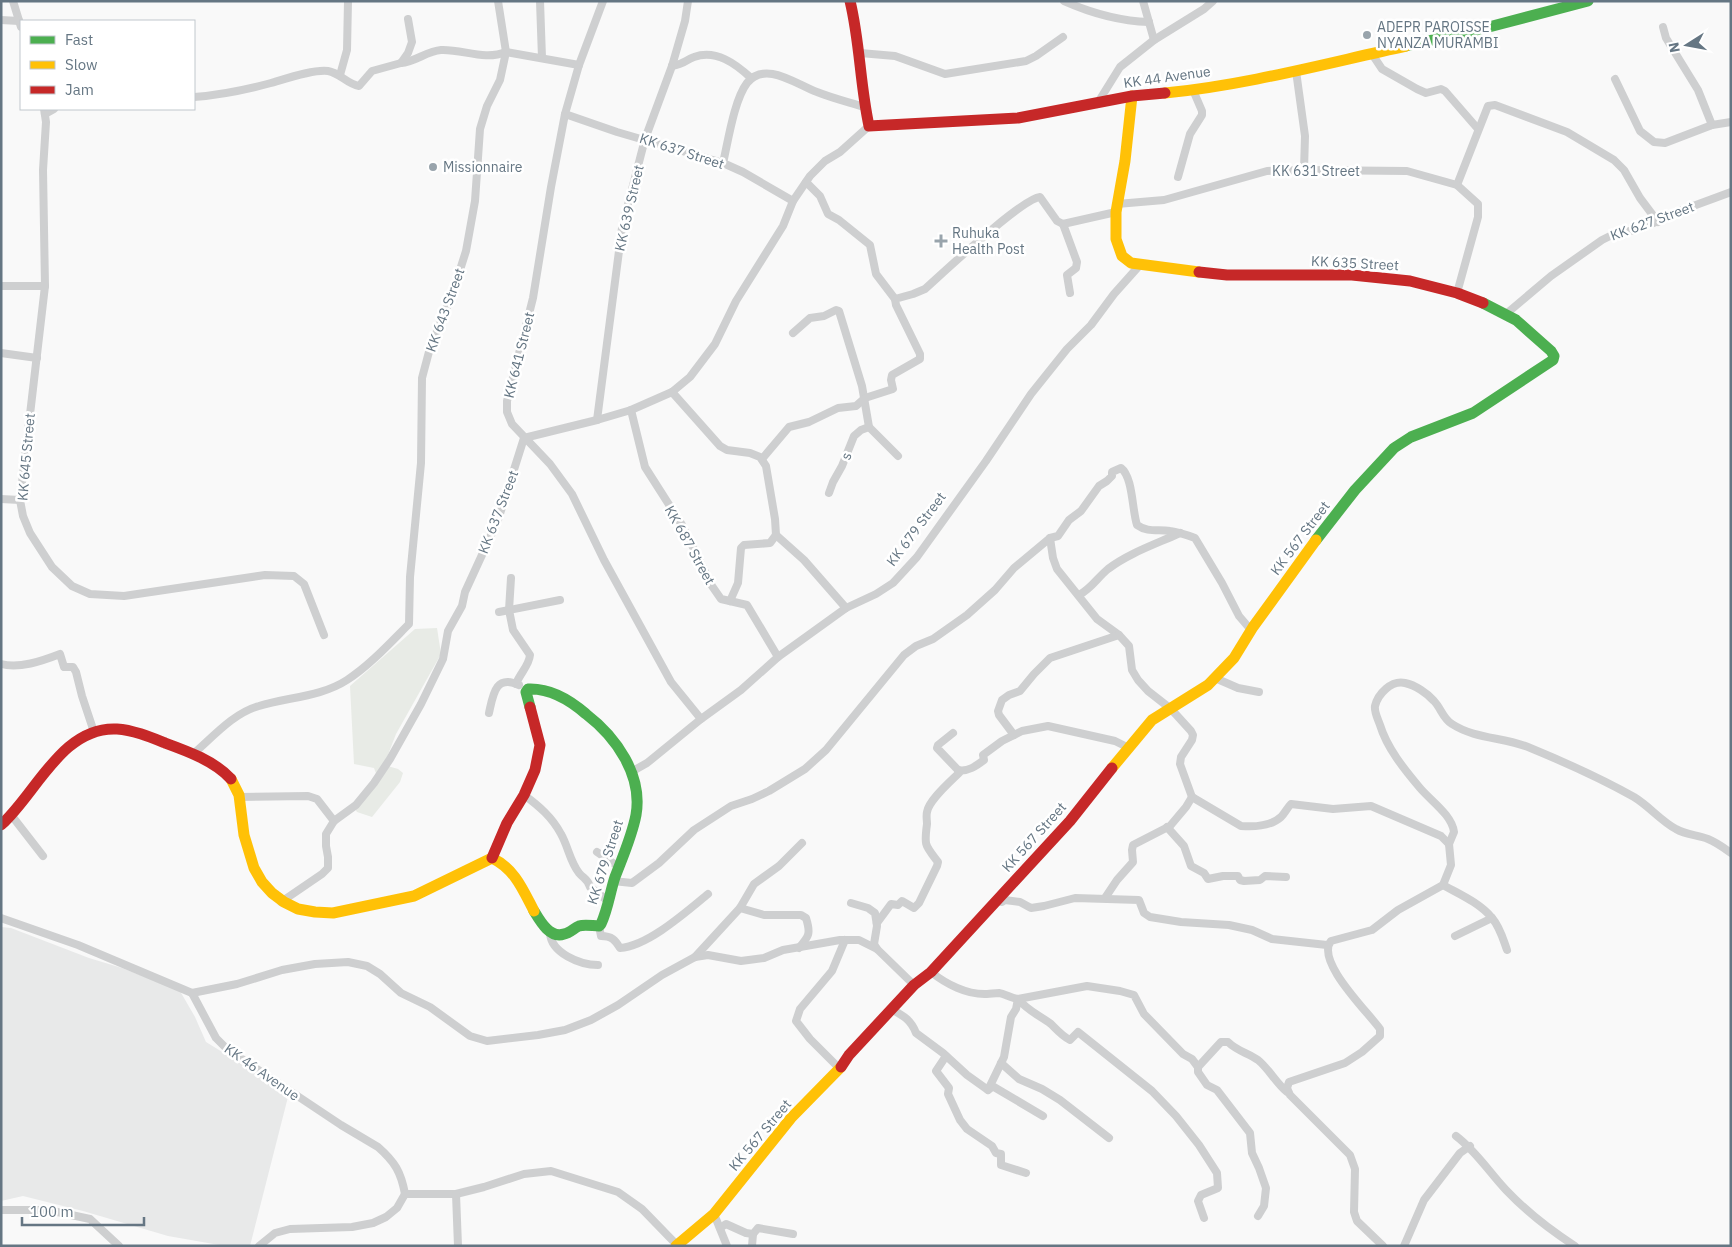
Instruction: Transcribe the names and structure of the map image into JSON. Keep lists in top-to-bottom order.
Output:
{
  "streets": {
    "street": [
      "KK 44 Avenue",
      "KK 637 Street",
      "KK 631 Street",
      "KK 639 Street",
      "KK 627 Street",
      "KK 635 Street",
      "KK 643 Street",
      "KK 641 Street",
      "s",
      "KK 645 Street",
      "KK 679 Street",
      "KK 567 Street",
      "KK 687 Street",
      "KK 46 Avenue"
    ]
  },
  "crossings": [
    ["KK 637 Street", "KK 639 Street"],
    ["KK 637 Street", "KK 641 Street"],
    ["KK 631 Street", "KK 635 Street"],
    ["KK 627 Street", "KK 635 Street"],
    ["KK 635 Street", "KK 679 Street"],
    ["KK 635 Street", "KK 567 Street"],
    ["KK 641 Street", "KK 679 Street"],
    ["KK 679 Street", "KK 687 Street"]
  ],
  "places": {
    "other": ["ADEPR PAROISSE NYANZA MURAMBI", "Missionnaire"],
    "health": ["Ruhuka Health Post"]
  },
  "legend": ["Fast", "Slow", "Jam"],
  "scale_bar": "100 m",
  "north": "left"
}
